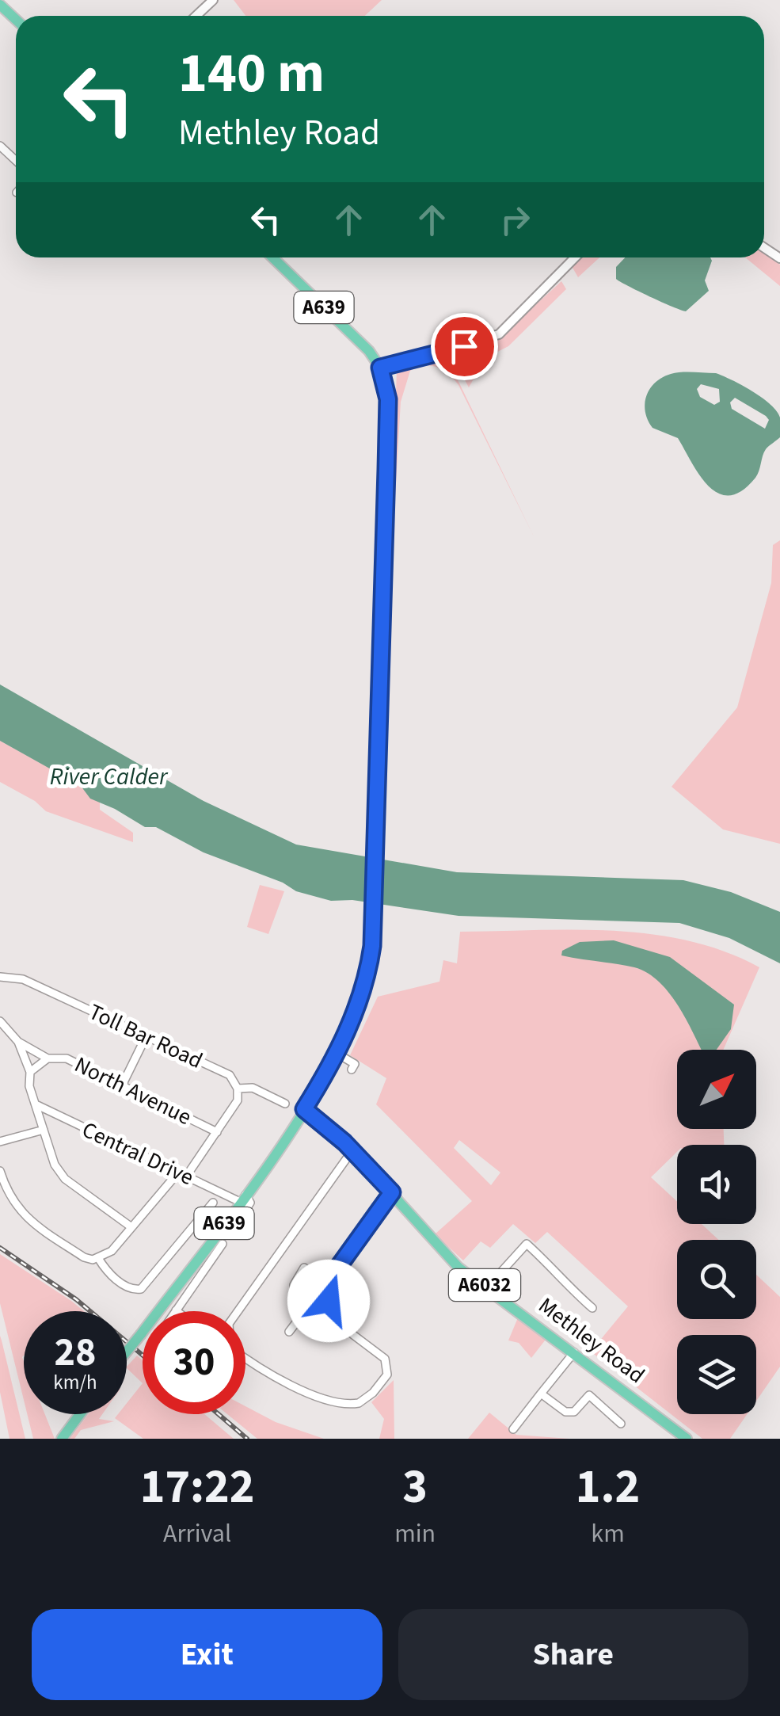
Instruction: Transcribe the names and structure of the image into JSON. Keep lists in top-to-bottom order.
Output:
{
  "streets": {
    "main road": ["A639", "A6032", "Methley Road"],
    "street": ["Toll Bar Road", "North Avenue", "Central Drive"]
  },
  "crossings": [
    ["A639", "Central Drive"],
    ["A639", "Methley Road"]
  ],
  "water": ["River Calder"],
  "north": "top right",
  "page": {
    "turn": ["140 m", "Methley Road"],
    "speed": "28 km/h",
    "limit": "30",
    "eta": [
      "17:22",
      "Arrival",
      "3",
      "min",
      "1.2",
      "km"
    ],
    "buttons": ["Exit", "Share"]
  }
}
